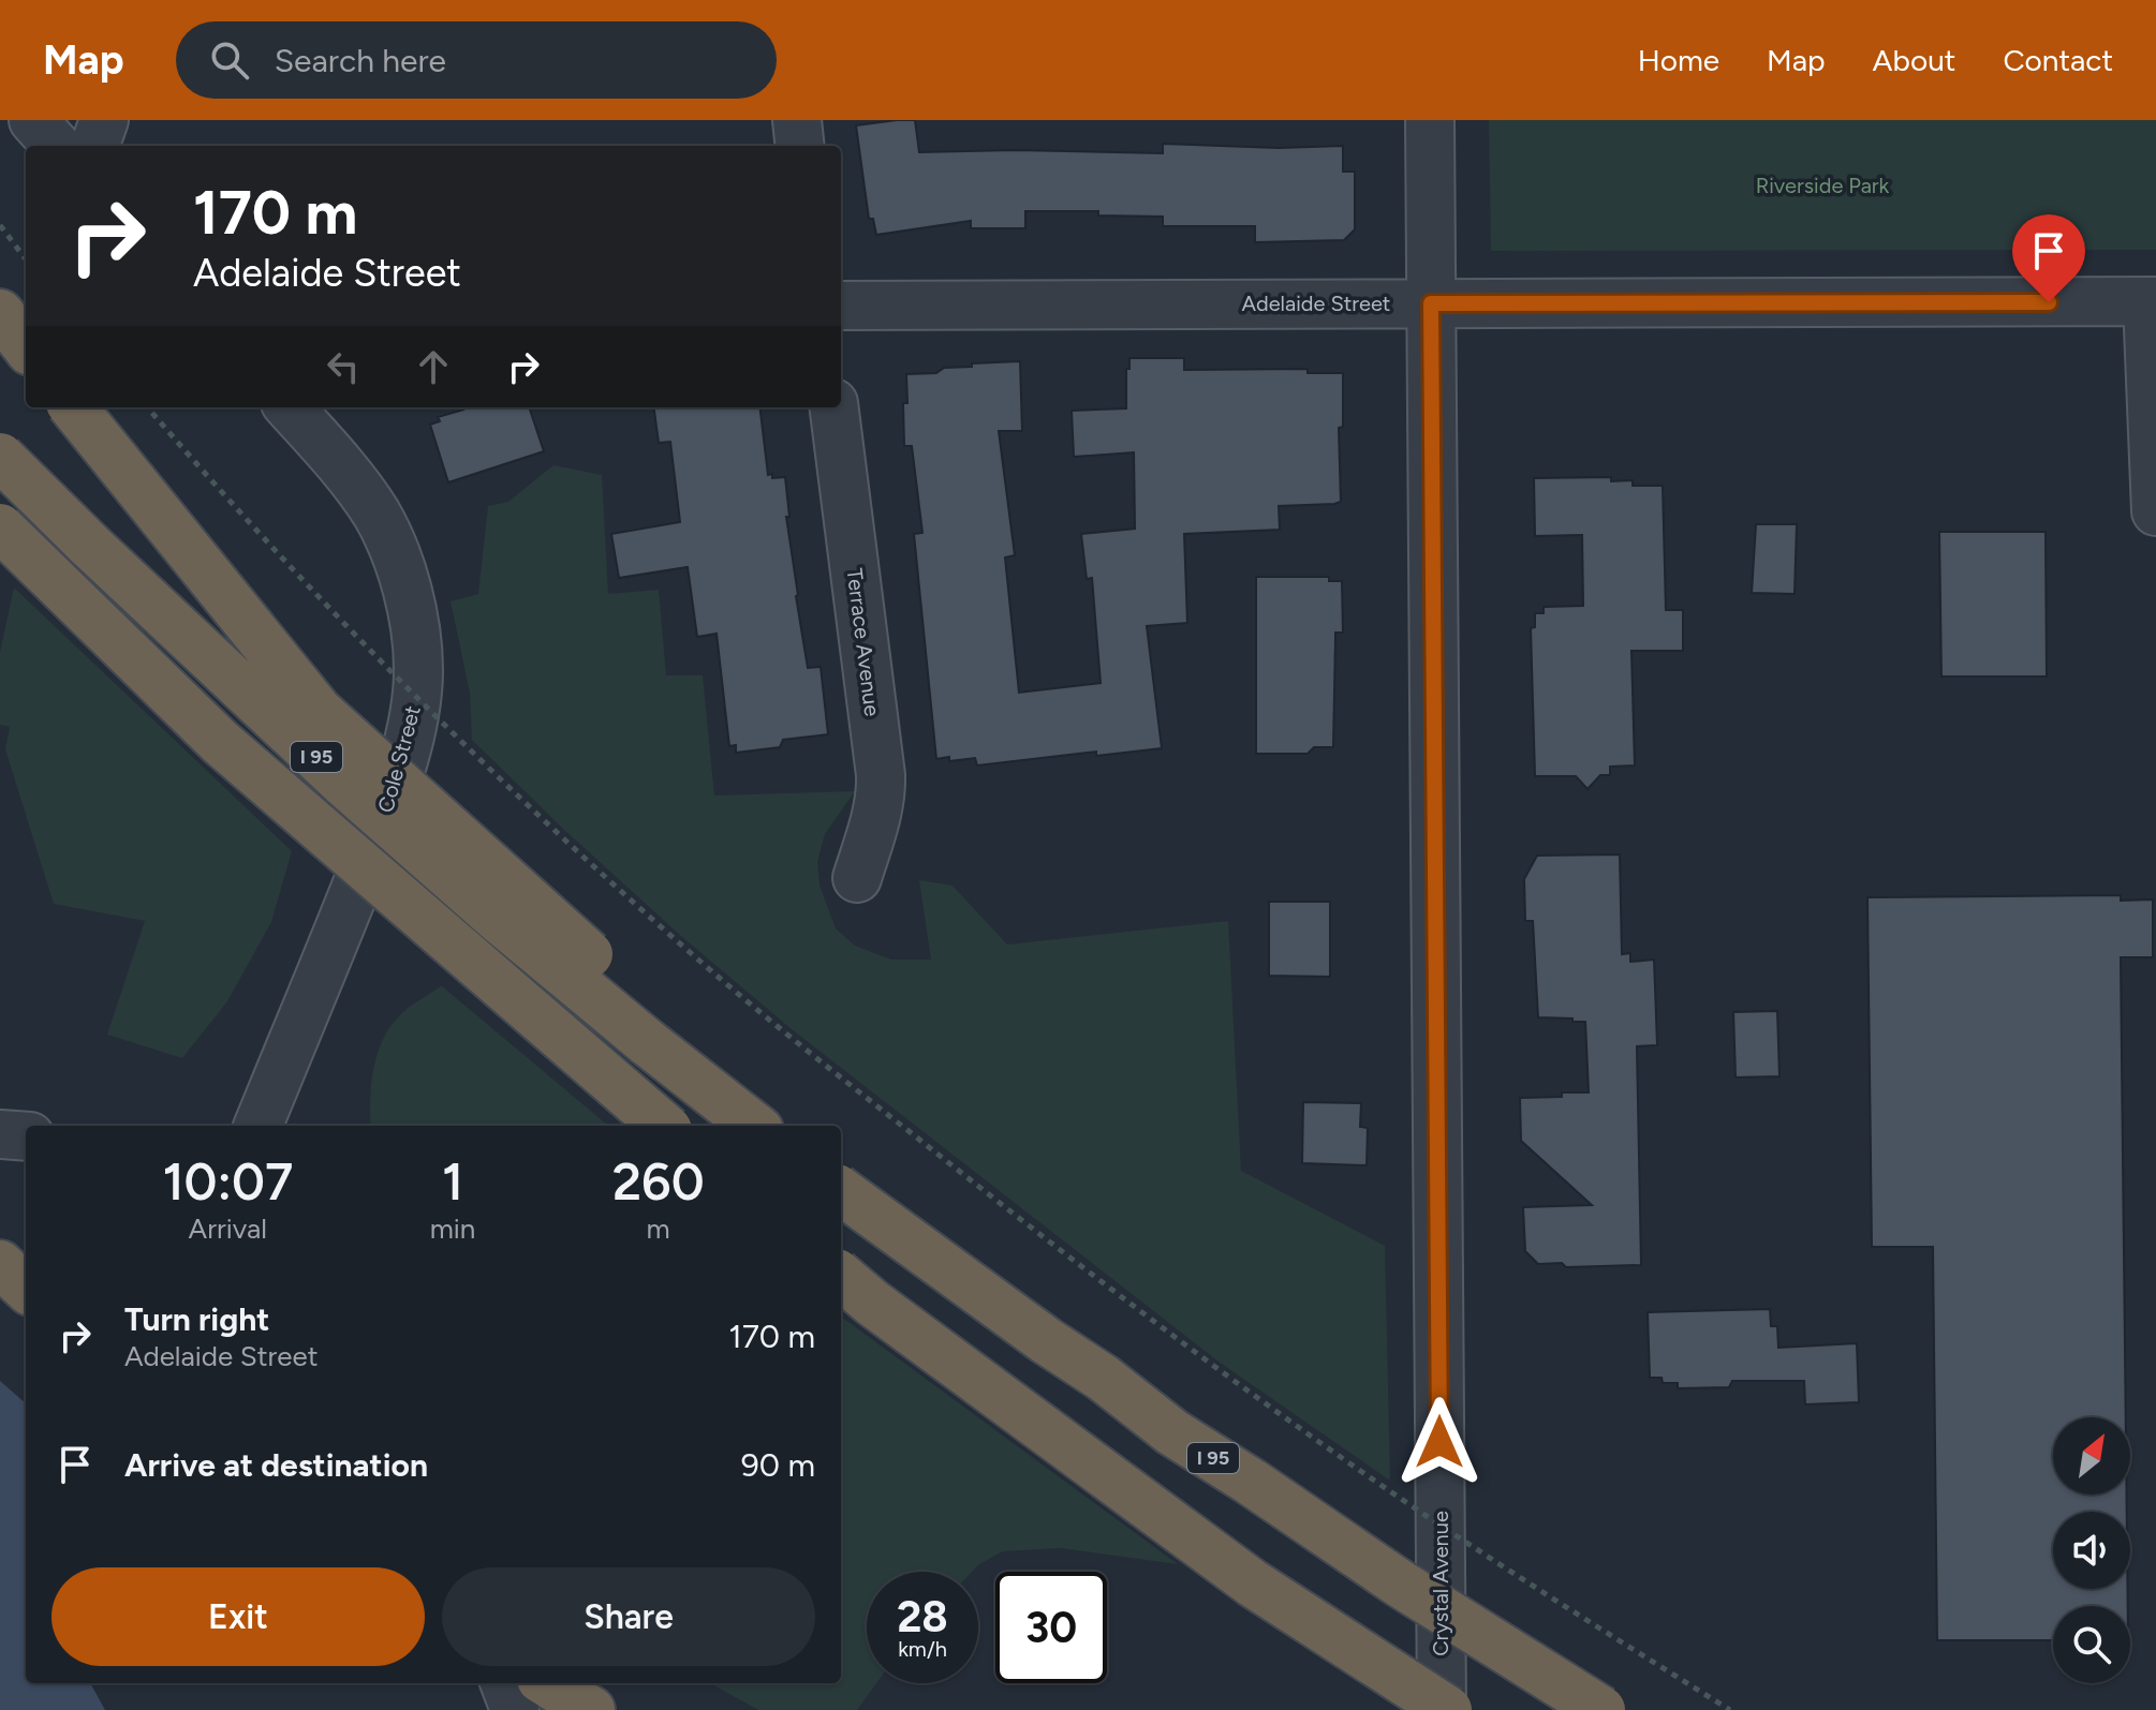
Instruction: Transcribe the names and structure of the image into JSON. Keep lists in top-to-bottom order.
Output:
{
  "streets": {
    "highway": ["I 95"],
    "street": [
      "Adelaide Street",
      "Terrace Avenue",
      "Cole Street",
      "Crystal Avenue"
    ]
  },
  "crossings": [
    ["Adelaide Street", "Crystal Avenue"]
  ],
  "parks": ["Riverside Park"],
  "north": "top right",
  "page": {
    "header": "Map",
    "search": "Search here",
    "nav": [
      "Home",
      "Map",
      "About",
      "Contact"
    ],
    "turn": ["170 m", "Adelaide Street"],
    "eta": [
      "10:07",
      "Arrival",
      "1",
      "min",
      "260",
      "m"
    ],
    "list": [
      {
        "name": "Turn right",
        "note": "Adelaide Street",
        "value": "170 m"
      },
      {
        "name": "Arrive at destination",
        "value": "90 m"
      }
    ],
    "buttons": ["Exit", "Share"],
    "speed": "28 km/h",
    "limit": "30"
  }
}
